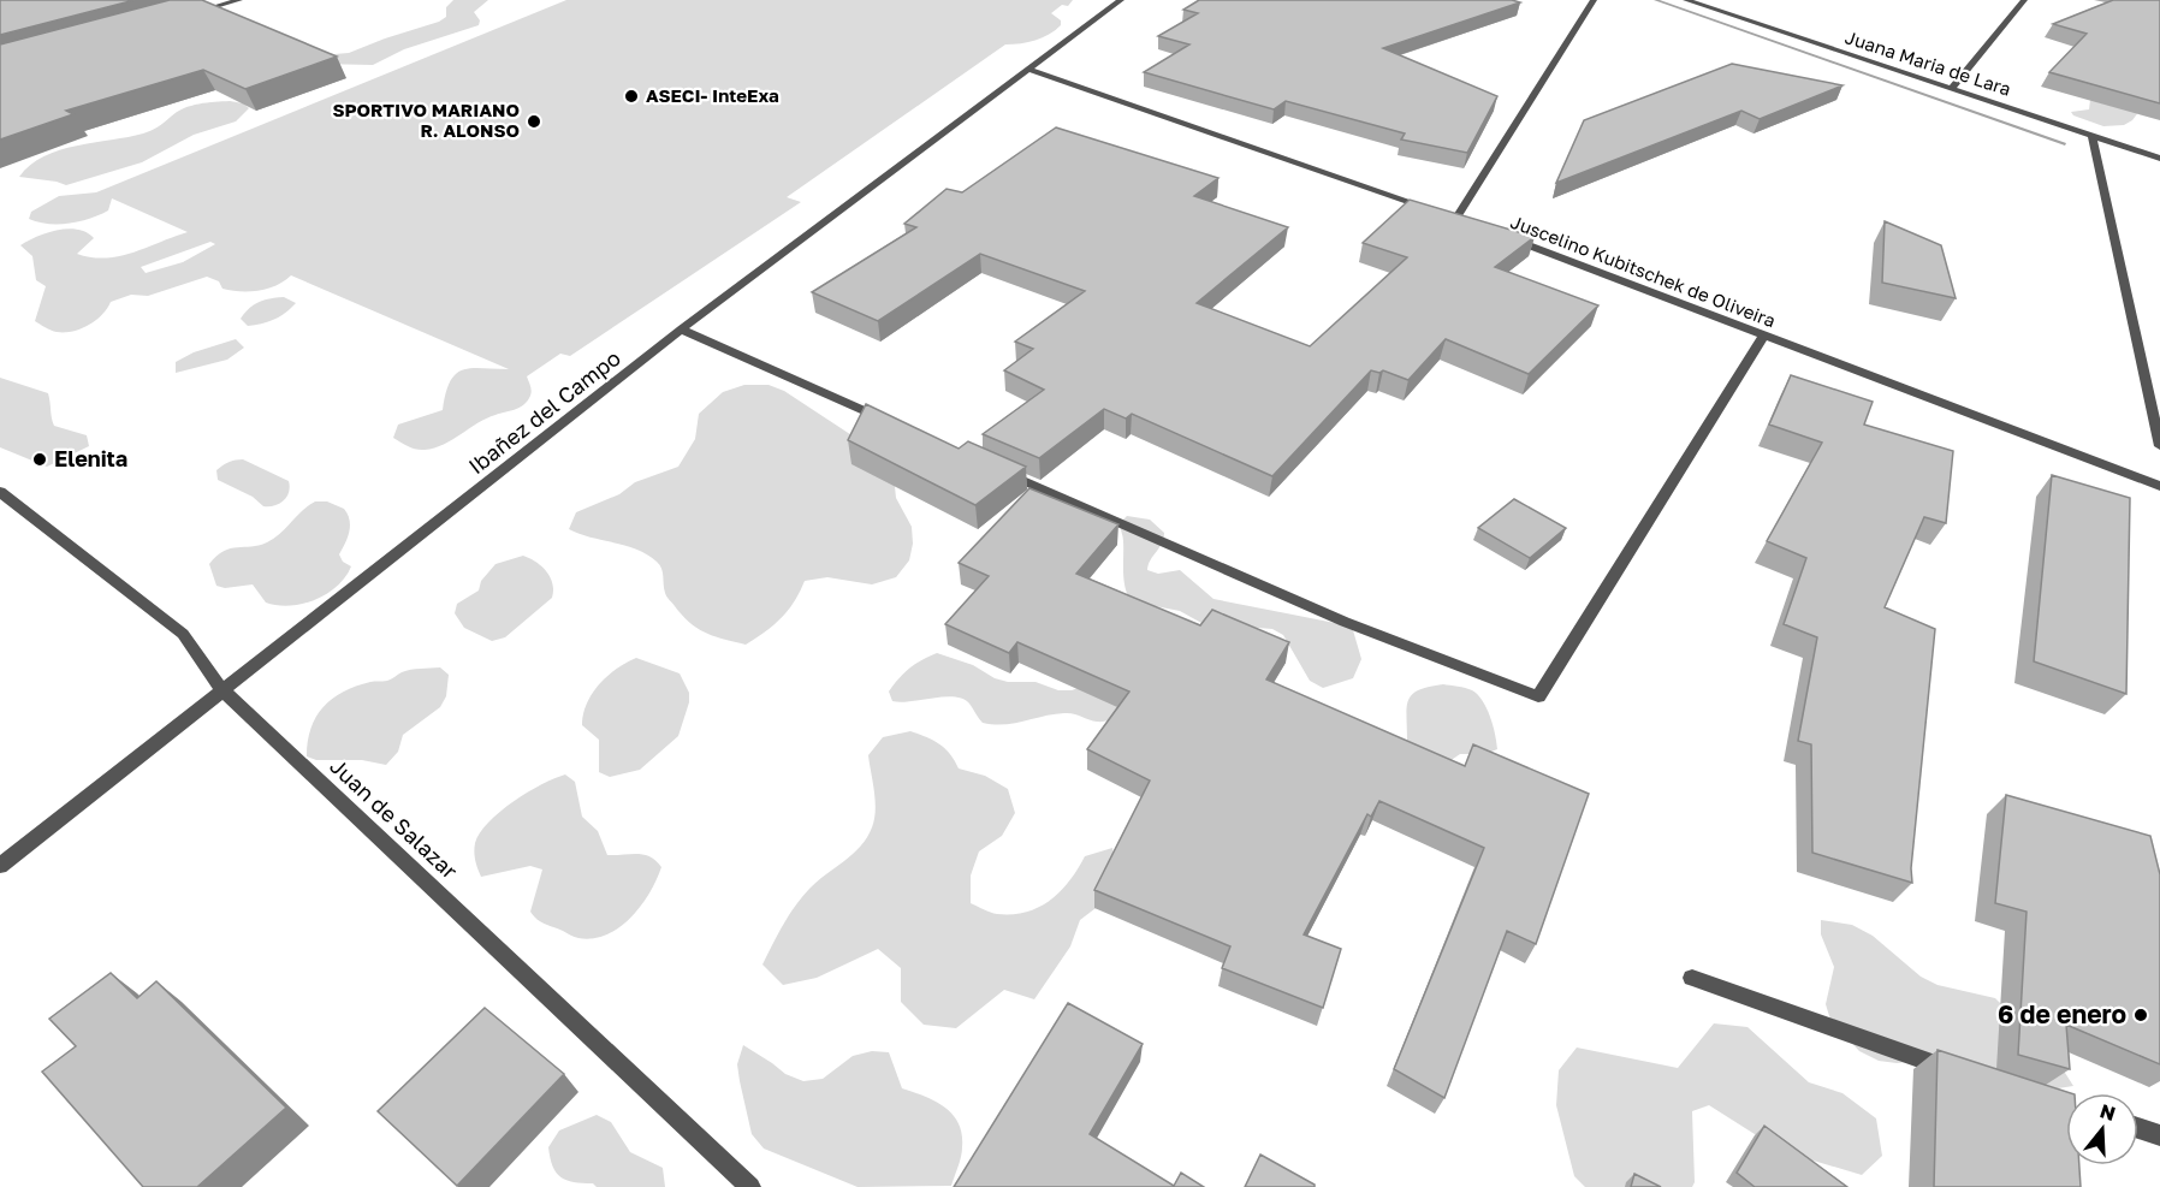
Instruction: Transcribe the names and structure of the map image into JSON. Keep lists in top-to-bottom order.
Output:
{
  "streets": {
    "street": [
      "Juana Maria de Lara",
      "Juscelino Kubitschek de Oliveira",
      "Ibañez del Campo",
      "Juan de Salazar"
    ]
  },
  "crossings": [
    ["Ibañez del Campo", "Juan de Salazar"]
  ],
  "places": [
    "ASECI- InteExa",
    "SPORTIVO MARIANO R. ALONSO",
    "Elenita",
    "6 de enero"
  ],
  "north": "top"
}
